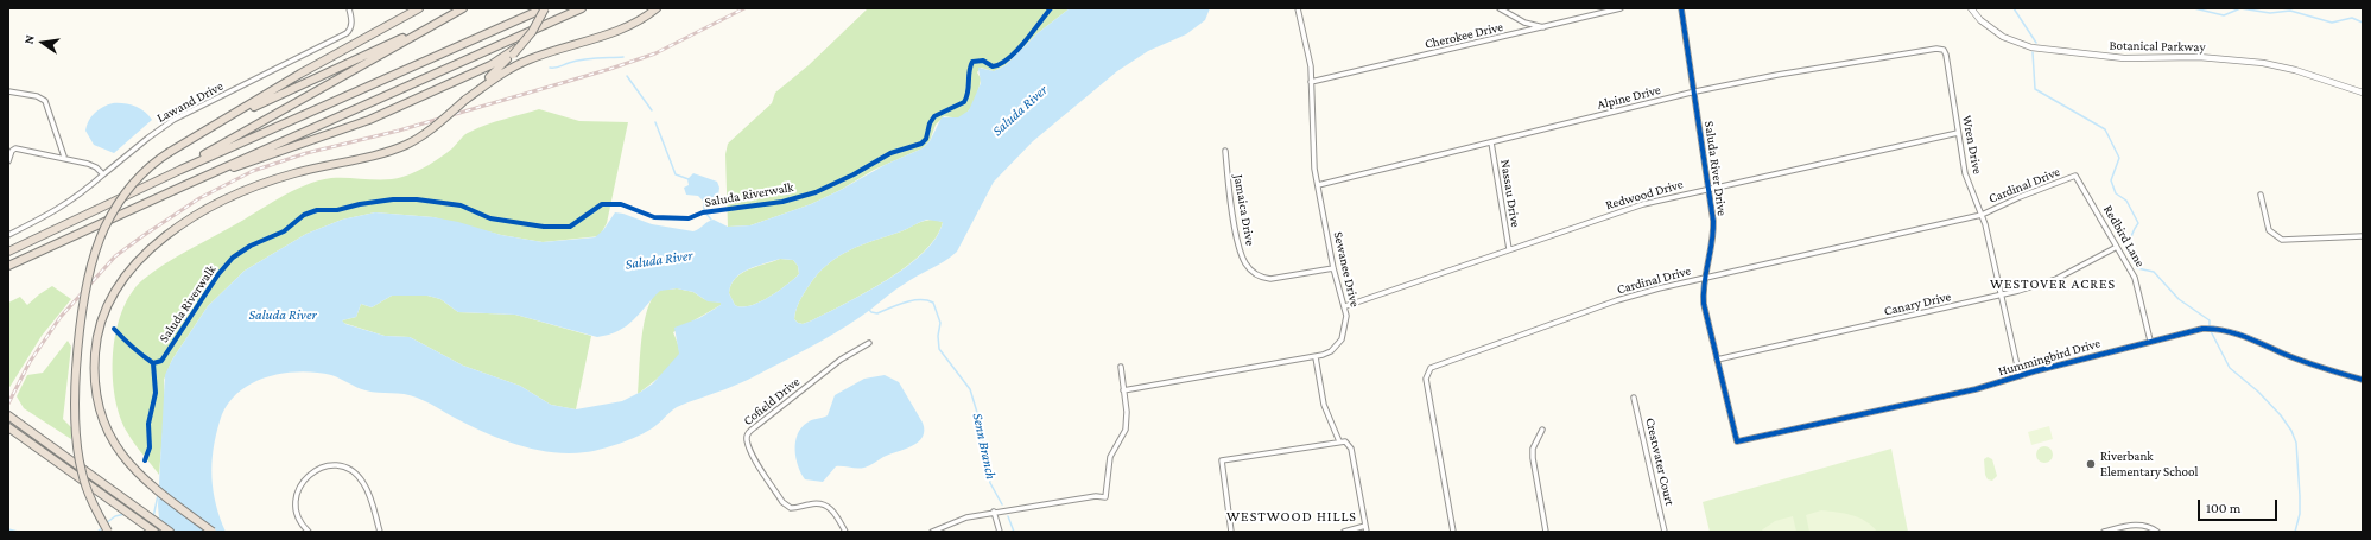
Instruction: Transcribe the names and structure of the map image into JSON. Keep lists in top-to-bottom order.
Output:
{
  "streets": {
    "street": [
      "Cherokee Drive",
      "Botanical Parkway",
      "Alpine Drive",
      "Lawand Drive",
      "Wren Drive",
      "Saluda River Drive",
      "Cardinal Drive",
      "Nassau Drive",
      "Redwood Drive",
      "Jamaica Drive",
      "Redbird Lane",
      "Sewanee Drive",
      "Canary Drive",
      "Hummingbird Drive",
      "Cofield Drive",
      "Crestwater Court"
    ],
    "cycle path": ["Saluda Riverwalk"]
  },
  "crossings": [
    ["Cherokee Drive", "Sewanee Drive"],
    ["Alpine Drive", "Wren Drive"],
    ["Alpine Drive", "Saluda River Drive"],
    ["Alpine Drive", "Nassau Drive"],
    ["Alpine Drive", "Sewanee Drive"],
    ["Wren Drive", "Cardinal Drive"],
    ["Wren Drive", "Redwood Drive"],
    ["Wren Drive", "Canary Drive"],
    ["Wren Drive", "Hummingbird Drive"],
    ["Saluda River Drive", "Cardinal Drive"],
    ["Saluda River Drive", "Redwood Drive"],
    ["Saluda River Drive", "Canary Drive"],
    ["Saluda River Drive", "Hummingbird Drive"],
    ["Cardinal Drive", "Redbird Lane"],
    ["Nassau Drive", "Redwood Drive"],
    ["Redwood Drive", "Sewanee Drive"],
    ["Jamaica Drive", "Sewanee Drive"],
    ["Redbird Lane", "Canary Drive"],
    ["Redbird Lane", "Hummingbird Drive"]
  ],
  "districts": ["WESTOVER ACRES", "WESTWOOD HILLS"],
  "water": ["Saluda River", "Senn Branch"],
  "places": ["Riverbank Elementary School"],
  "scale_bar": "100 m",
  "north": "left"
}
